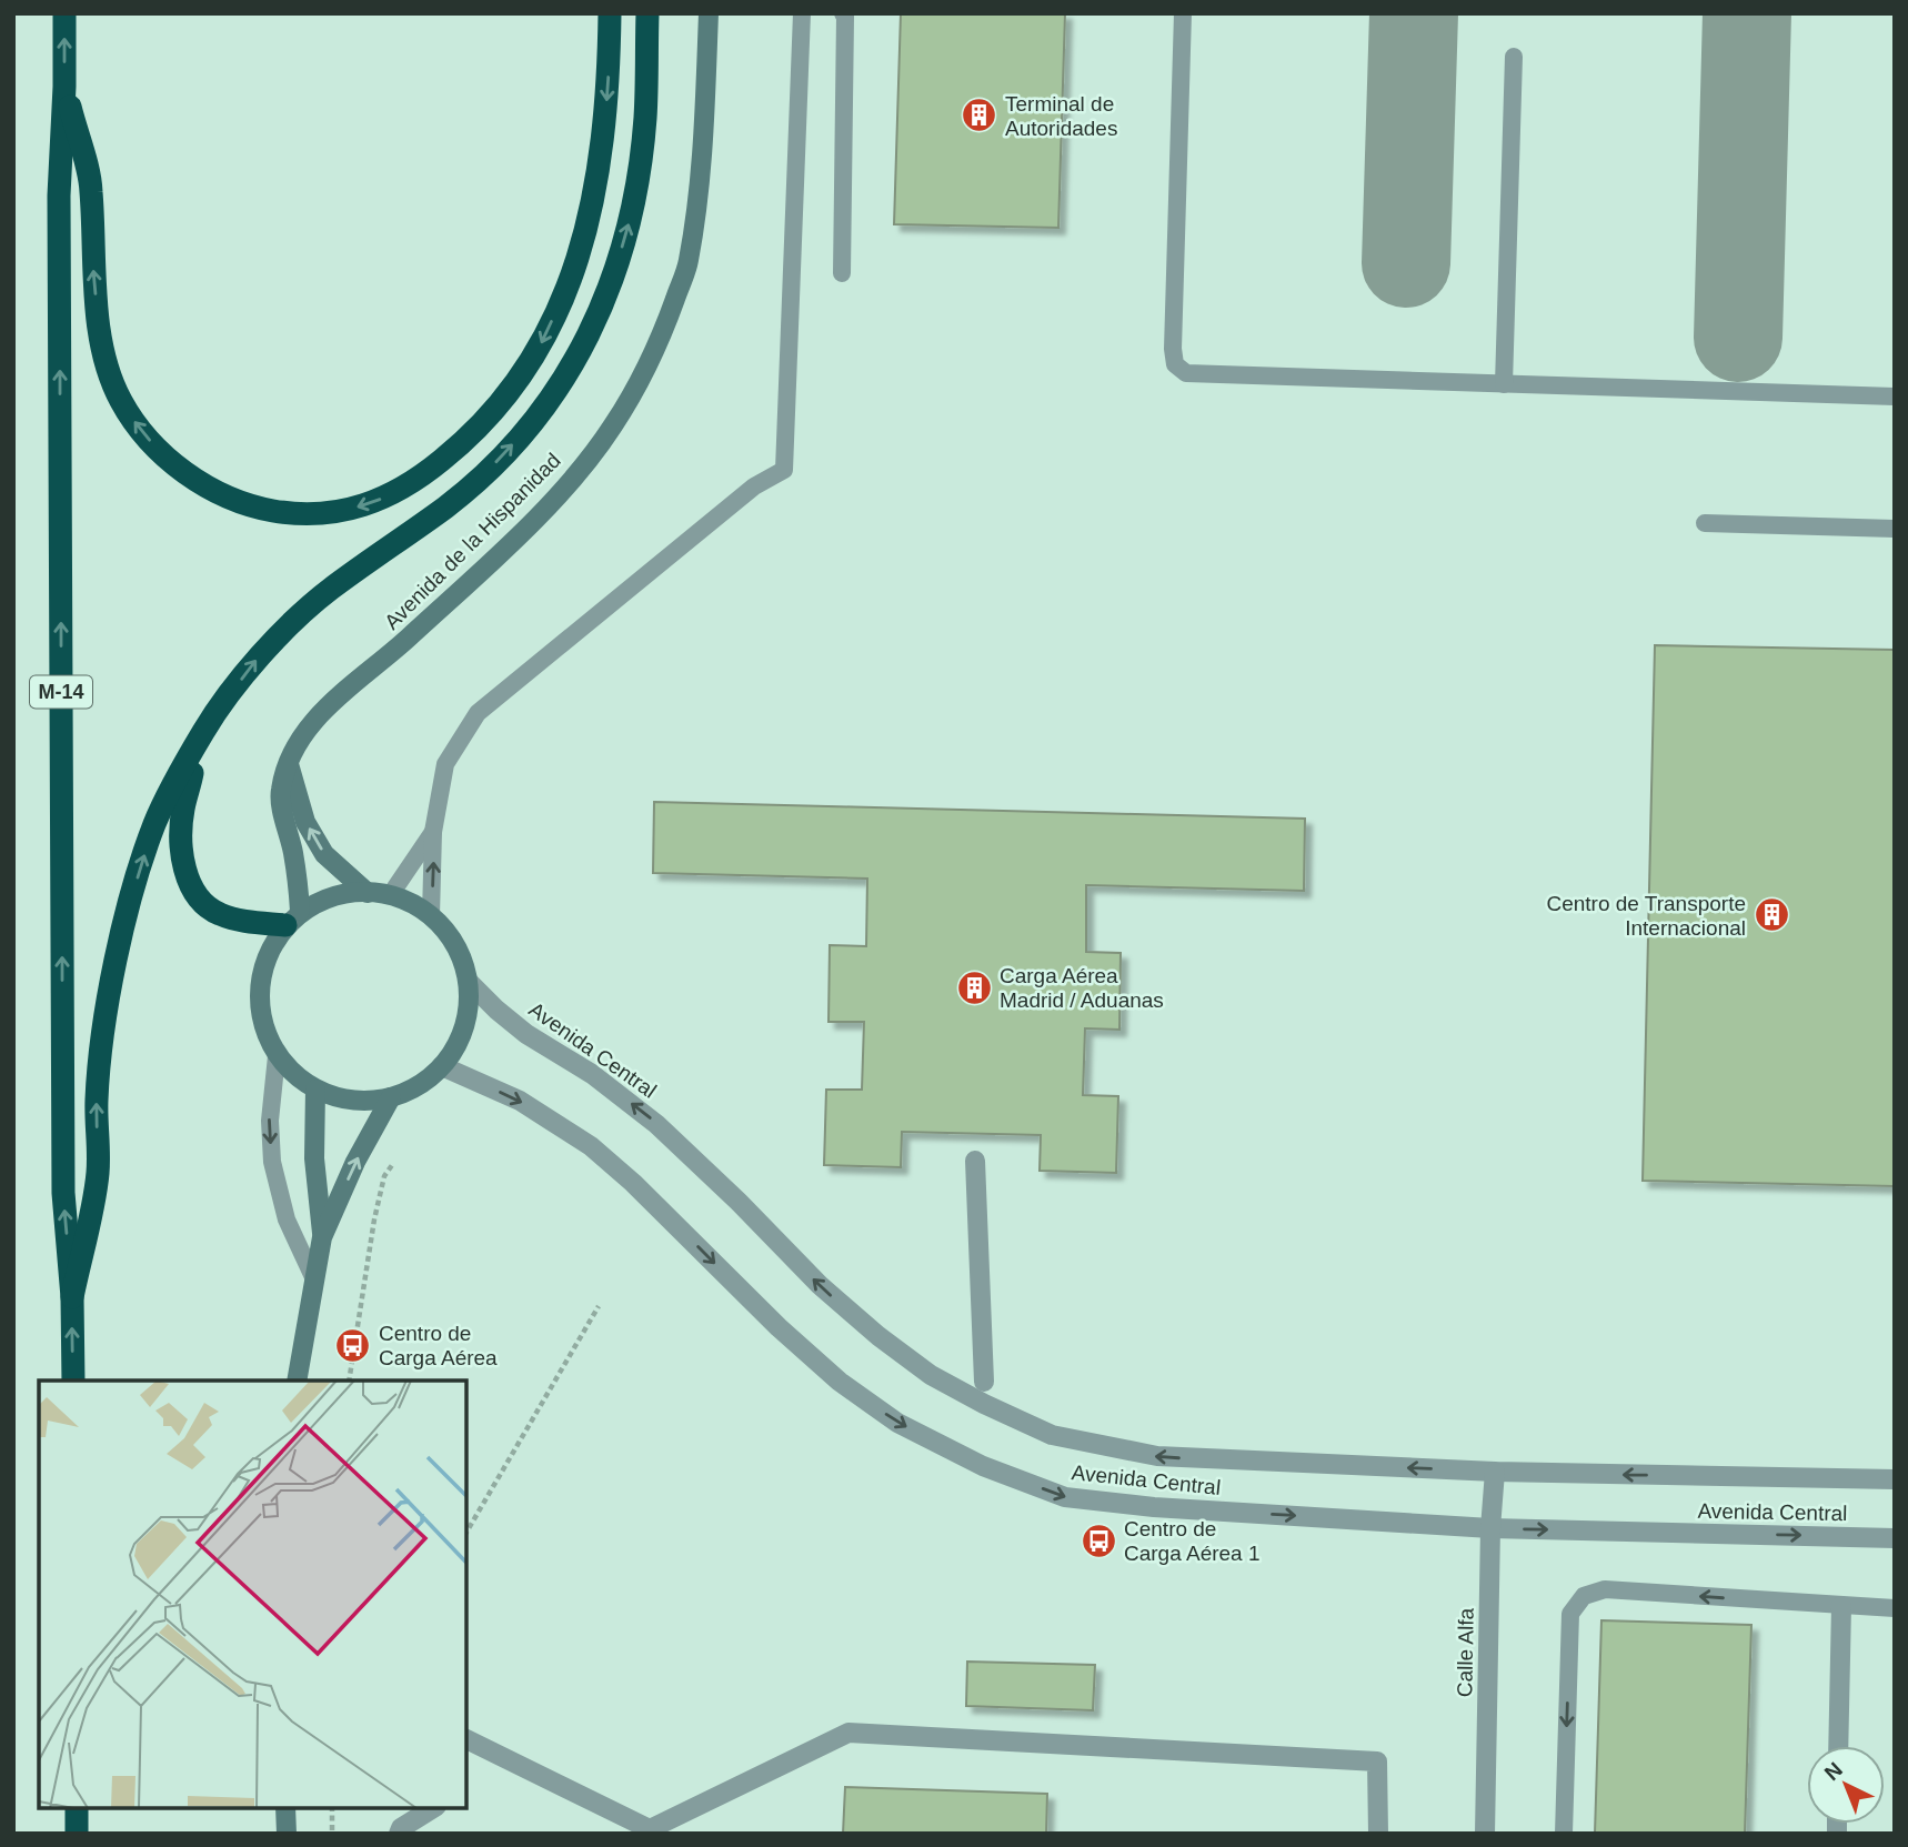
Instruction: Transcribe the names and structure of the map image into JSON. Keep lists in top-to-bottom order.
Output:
{
  "streets": {
    "highway": ["M-14"],
    "street": ["Avenida de la Hispanidad", "Avenida Central", "Calle Alfa"]
  },
  "crossings": [
    ["Avenida de la Hispanidad", "Avenida Central"],
    ["Avenida Central", "Calle Alfa"]
  ],
  "places": {
    "building": ["Terminal de Autoridades", "Centro de Transporte Internacional", "Carga Aérea Madrid / Aduanas"],
    "bus stop": ["Centro de Carga Aérea", "Centro de Carga Aérea 1"]
  },
  "north": "top left"
}
